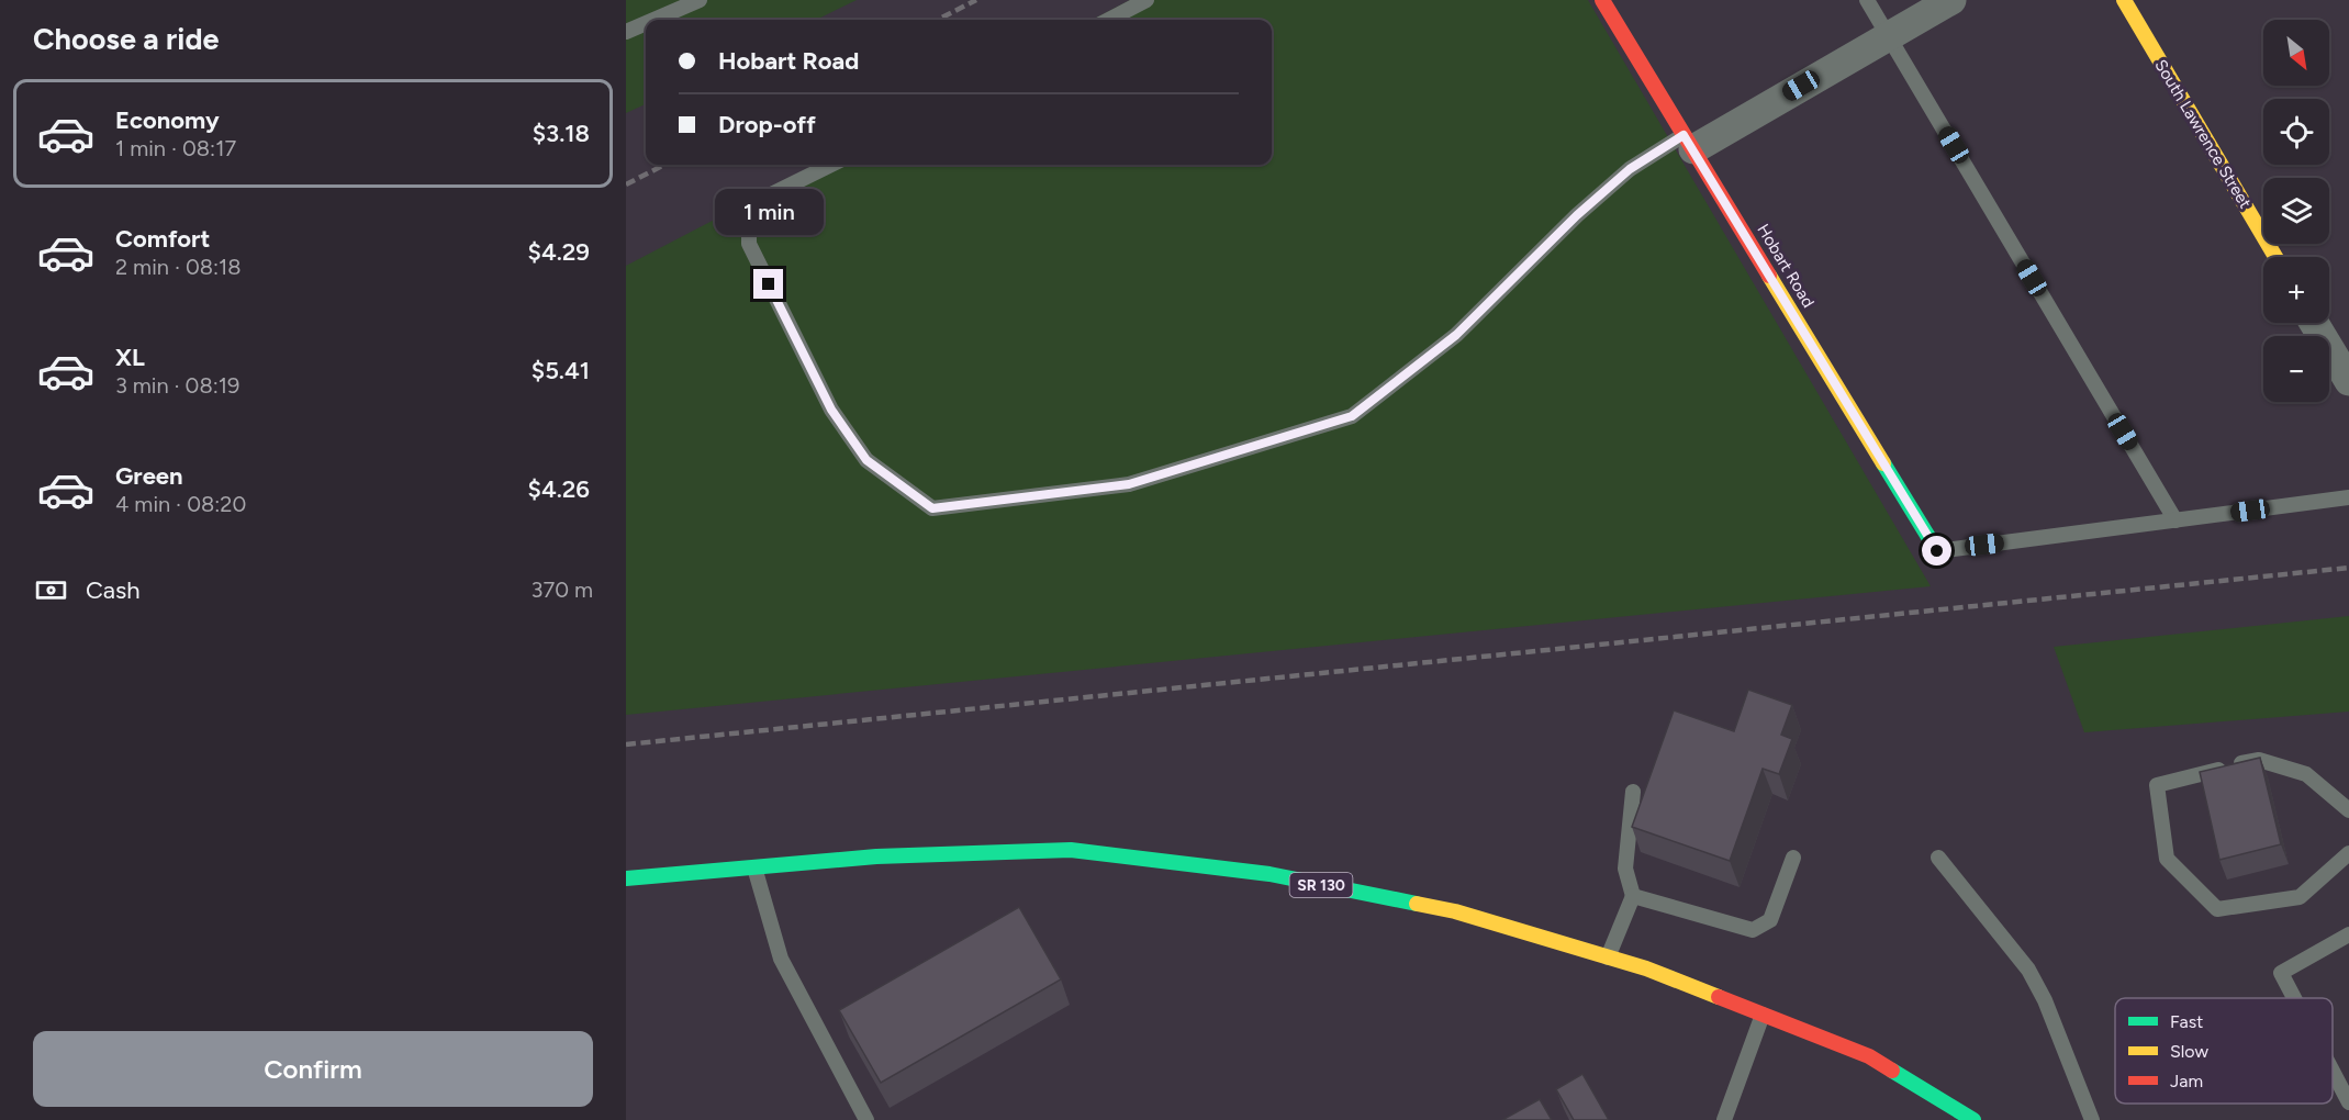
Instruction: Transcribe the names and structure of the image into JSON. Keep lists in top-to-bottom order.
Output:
{
  "streets": {
    "main road": ["South Lawrence Street", "Hobart Road", "SR 130"]
  },
  "legend": ["Fast", "Slow", "Jam"],
  "north": "bottom right",
  "page": {
    "heading": "Choose a ride",
    "map_buttons": ["+", "−"],
    "banner": ["Hobart Road", "Drop-off"],
    "list": [
      {
        "name": "Economy",
        "note": "1 min · 08:17",
        "value": "$3.18"
      },
      {
        "name": "Comfort",
        "note": "2 min · 08:18",
        "value": "$4.29"
      },
      {
        "name": "XL",
        "note": "3 min · 08:19",
        "value": "$5.41"
      },
      {
        "name": "Green",
        "note": "4 min · 08:20",
        "value": "$4.26"
      }
    ],
    "bubble": "1 min",
    "pay": ["Cash", "370 m"],
    "buttons": "Confirm"
  }
}
